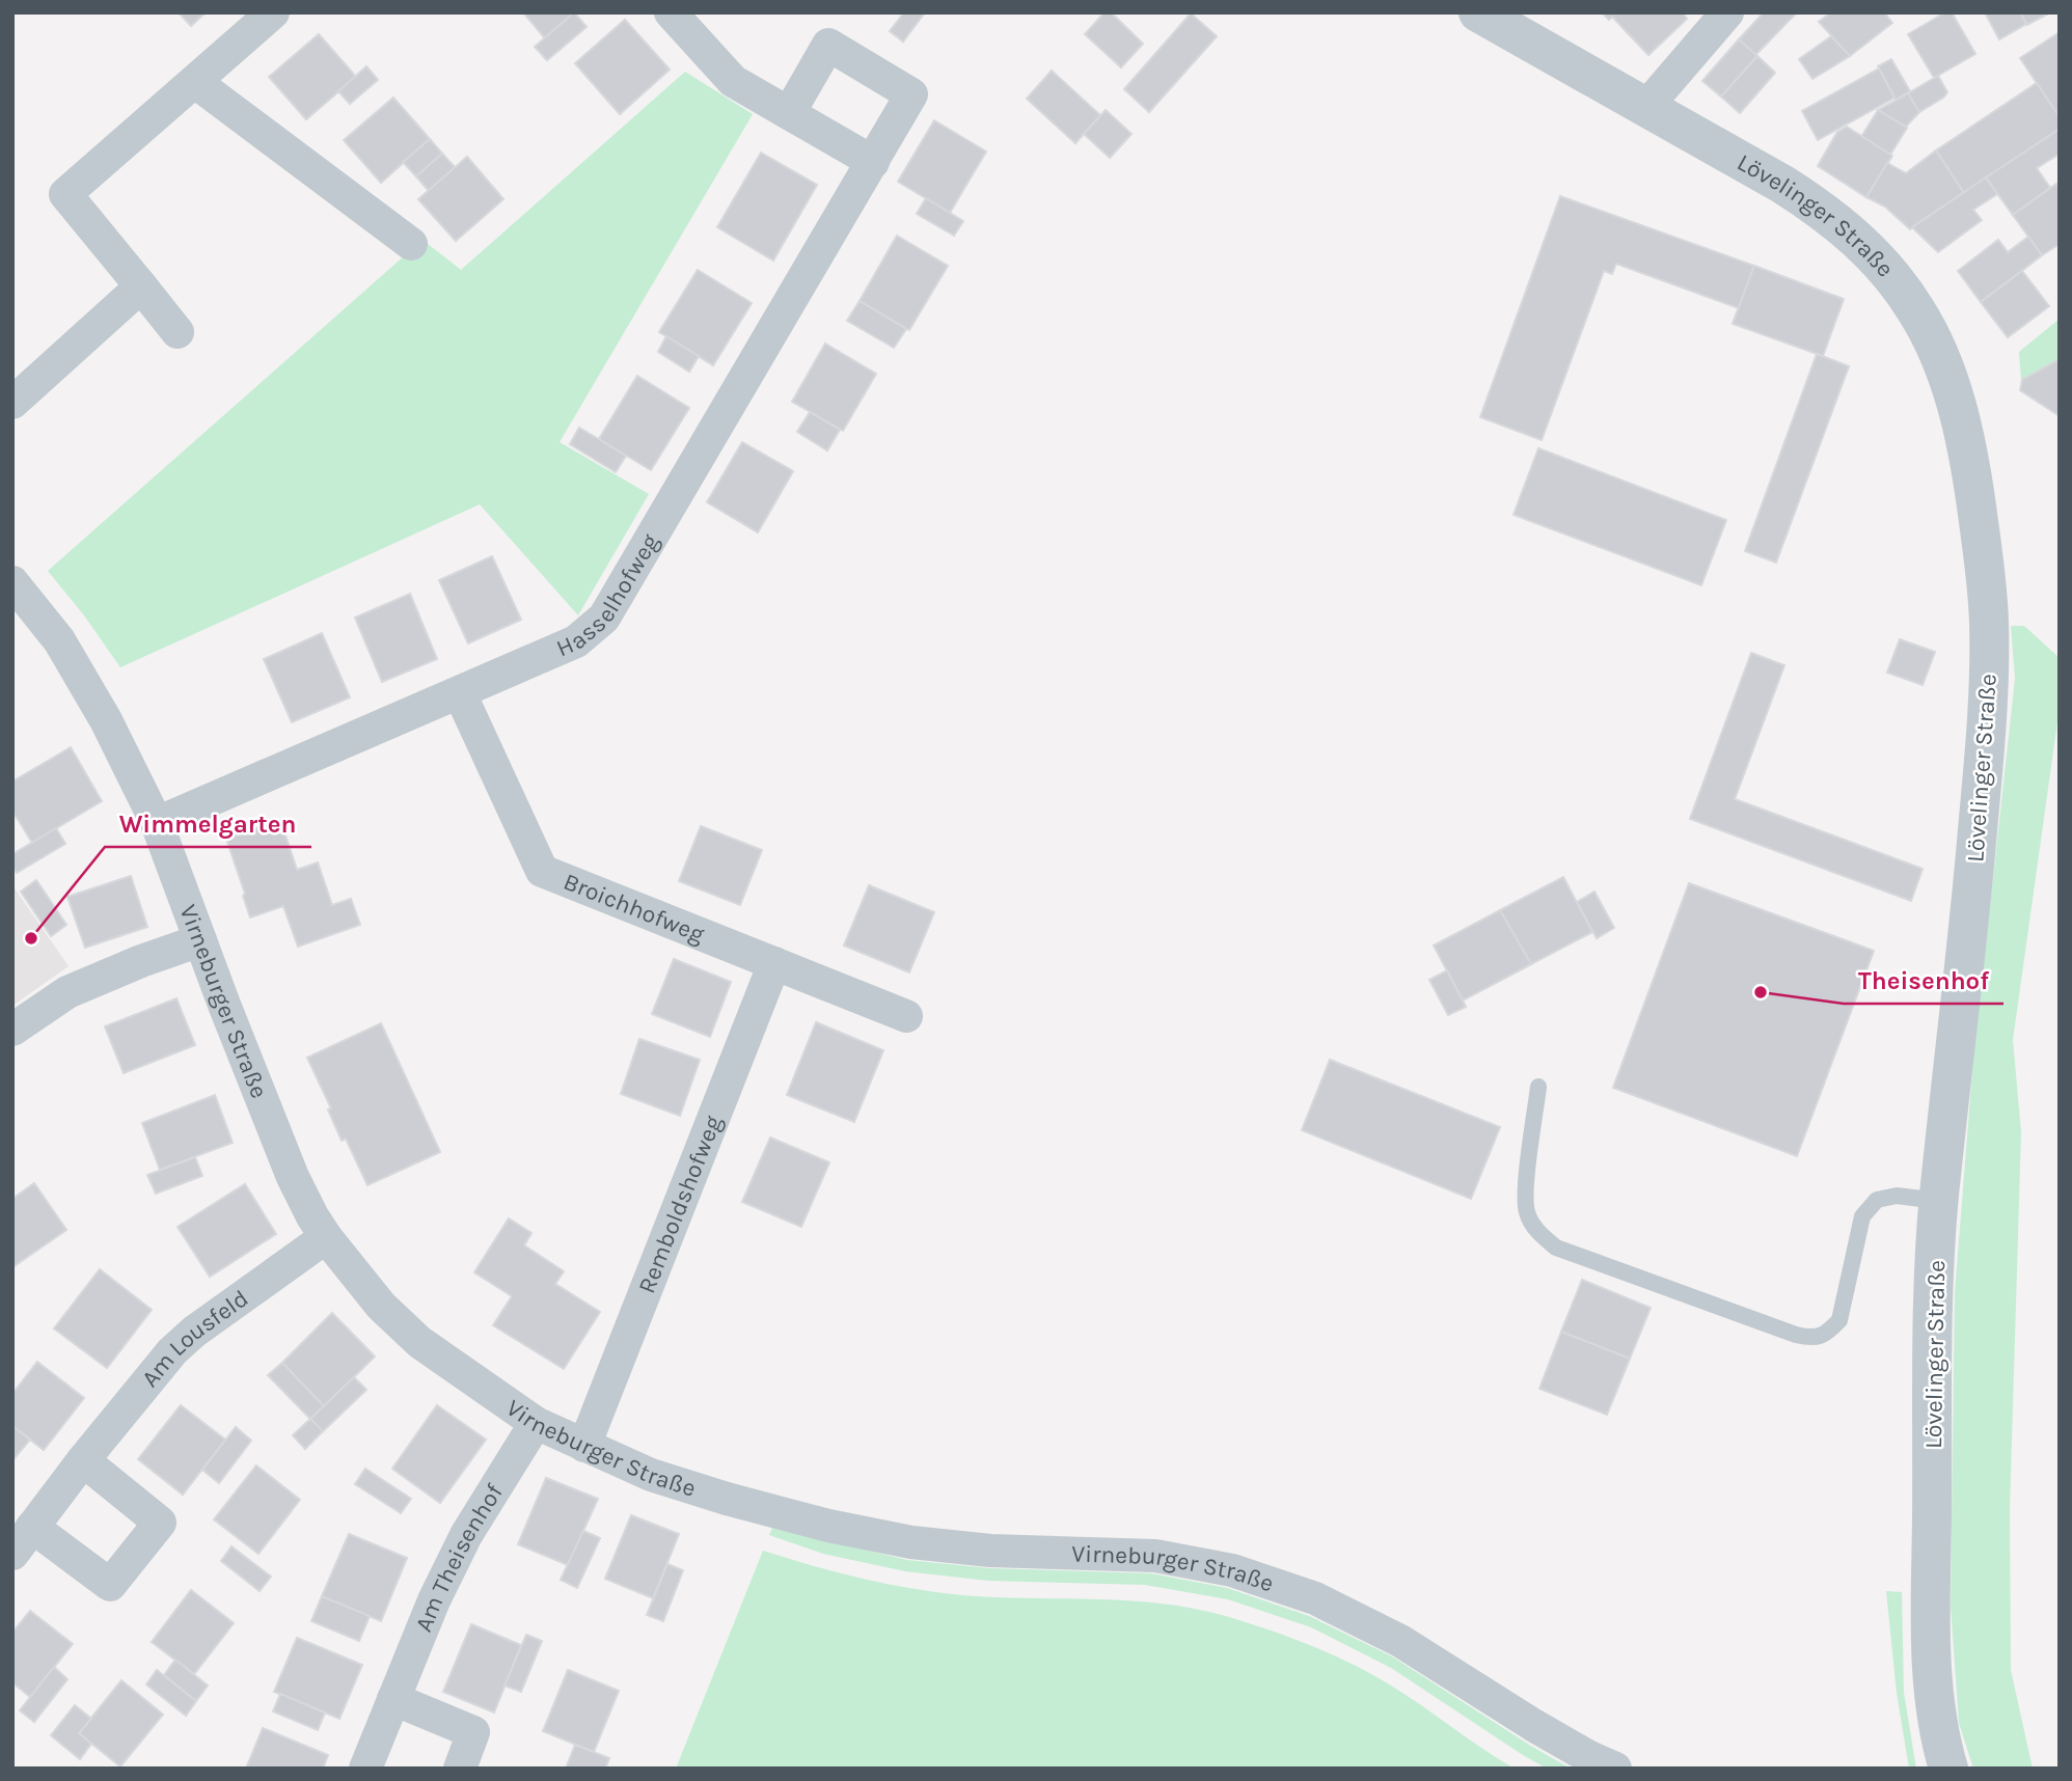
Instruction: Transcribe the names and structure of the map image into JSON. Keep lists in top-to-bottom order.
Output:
{
  "streets": {
    "street": [
      "Lövelinger Straße",
      "Hasselhofweg",
      "Broichhofweg",
      "Virneburger Straße",
      "Remboldshofweg",
      "Am Lousfeld",
      "Am Theisenhof"
    ]
  },
  "crossings": [
    ["Hasselhofweg", "Broichhofweg"],
    ["Hasselhofweg", "Virneburger Straße"],
    ["Broichhofweg", "Remboldshofweg"],
    ["Virneburger Straße", "Remboldshofweg"],
    ["Virneburger Straße", "Am Lousfeld"],
    ["Virneburger Straße", "Am Theisenhof"]
  ],
  "places": ["Wimmelgarten", "Theisenhof"]
}
